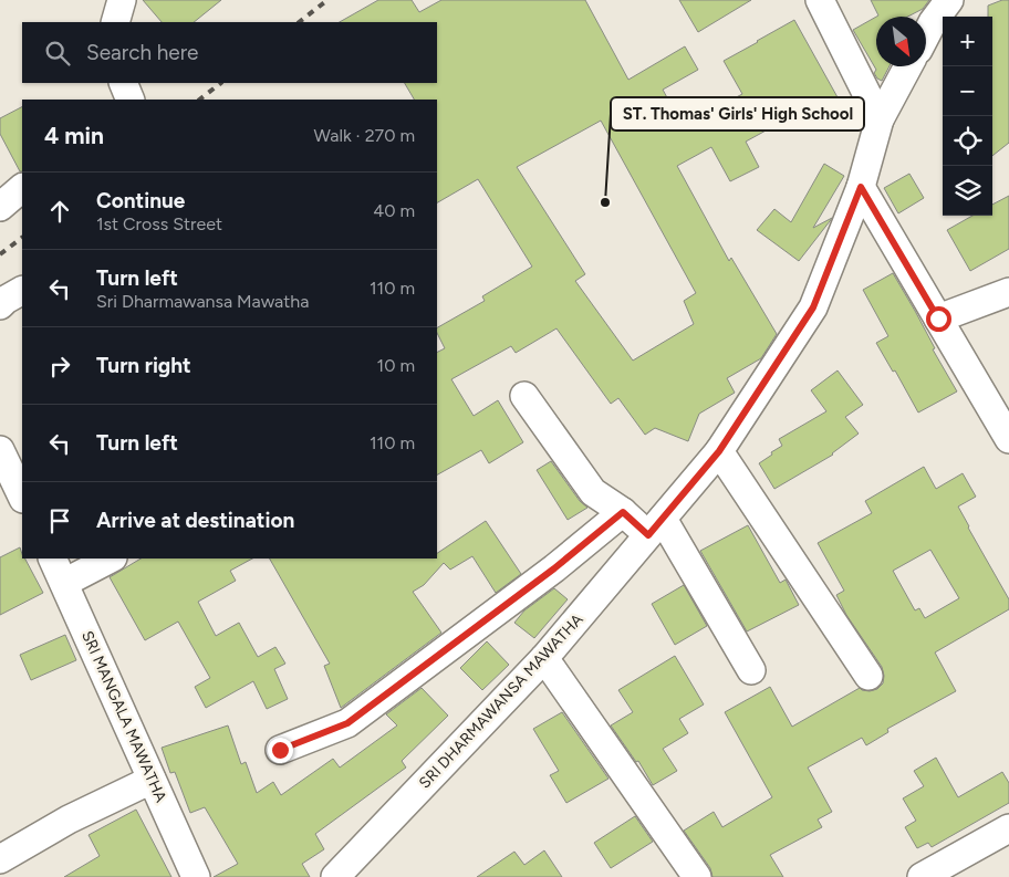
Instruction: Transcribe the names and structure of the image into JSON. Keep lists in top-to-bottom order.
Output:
{
  "streets": {
    "street": ["SRI DHARMAWANSA MAWATHA", "SRI MANGALA MAWATHA"]
  },
  "places": ["ST. Thomas' Girls' High School"],
  "north": "bottom right",
  "page": {
    "map_buttons": ["+", "−"],
    "search": "Search here",
    "heading": ["4 min", "Walk · 270 m"],
    "list": [
      ["Continue", "1st Cross Street", "40 m"],
      ["Turn left", "Sri Dharmawansa Mawatha", "110 m"],
      ["Turn right", "10 m"],
      ["Turn left", "110 m"],
      "Arrive at destination"
    ]
  }
}
